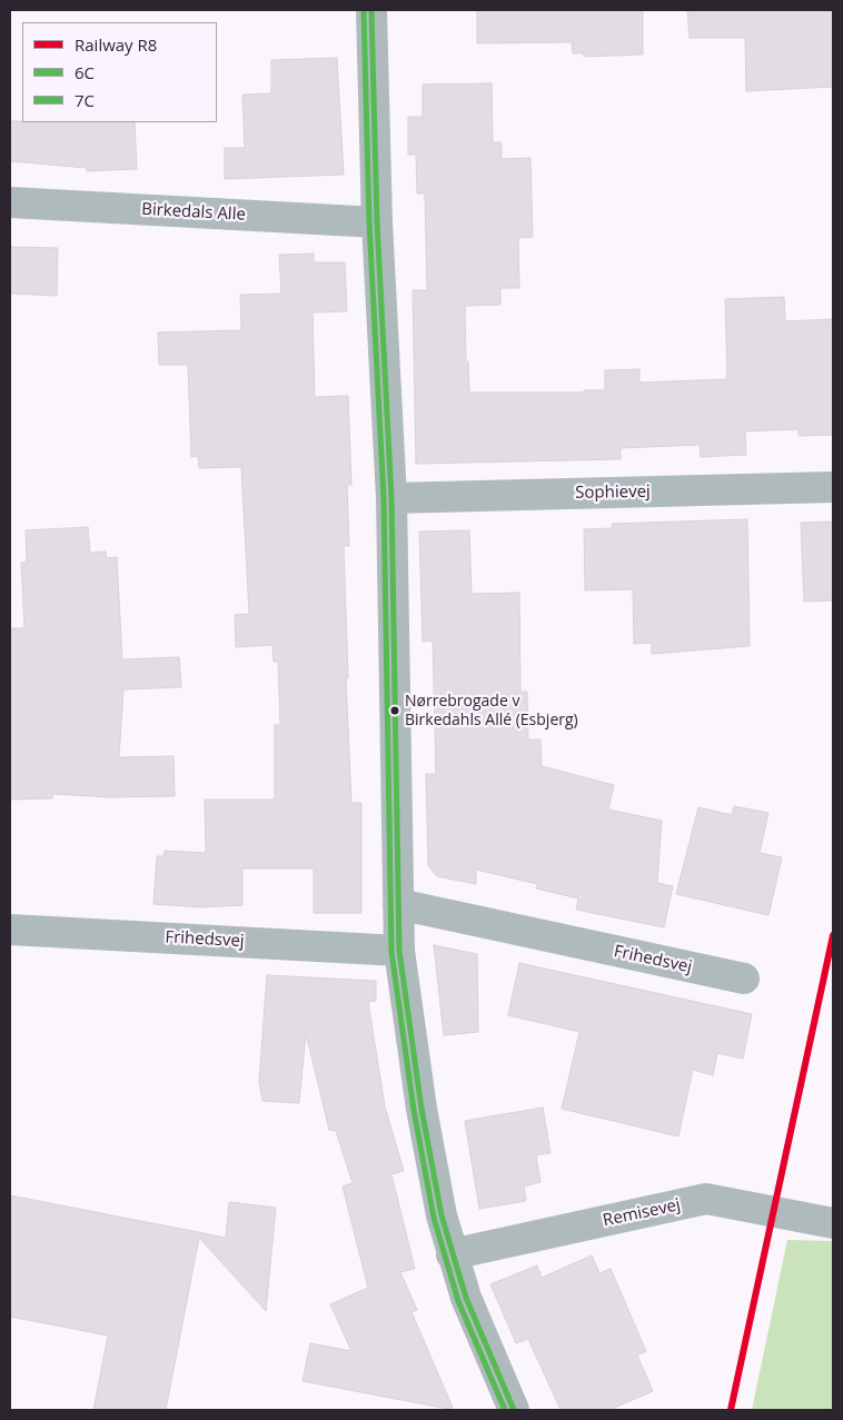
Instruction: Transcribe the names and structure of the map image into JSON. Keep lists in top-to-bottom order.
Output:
{
  "streets": {
    "street": [
      "Birkedals Alle",
      "Sophievej",
      "Frihedsvej",
      "Remisevej"
    ]
  },
  "places": ["Nørrebrogade v Birkedahls Allé (Esbjerg)"],
  "lines": ["transit line 6C", "transit line 7C", "rail line R8"],
  "legend": ["Railway R8", "6C", "7C"]
}
